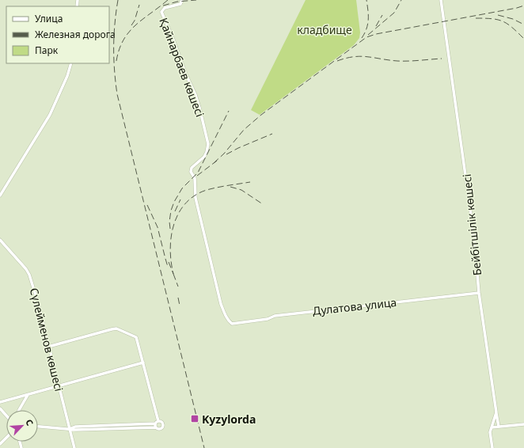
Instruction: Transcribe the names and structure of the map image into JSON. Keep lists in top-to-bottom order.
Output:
{
  "streets": {
    "street": [
      "Қайнарбаев көшесі",
      "Бейбітшілік көшесі",
      "Дулатова улица",
      "Сүлейменов көшесі"
    ]
  },
  "crossings": [
    ["Қайнарбаев көшесі", "Дулатова улица"],
    ["Бейбітшілік көшесі", "Дулатова улица"]
  ],
  "parks": ["кладбище"],
  "places": {
    "transit": ["Kyzylorda"]
  },
  "legend": ["Улица", "Железная дорога", "Парк"],
  "north": "top right"
}
